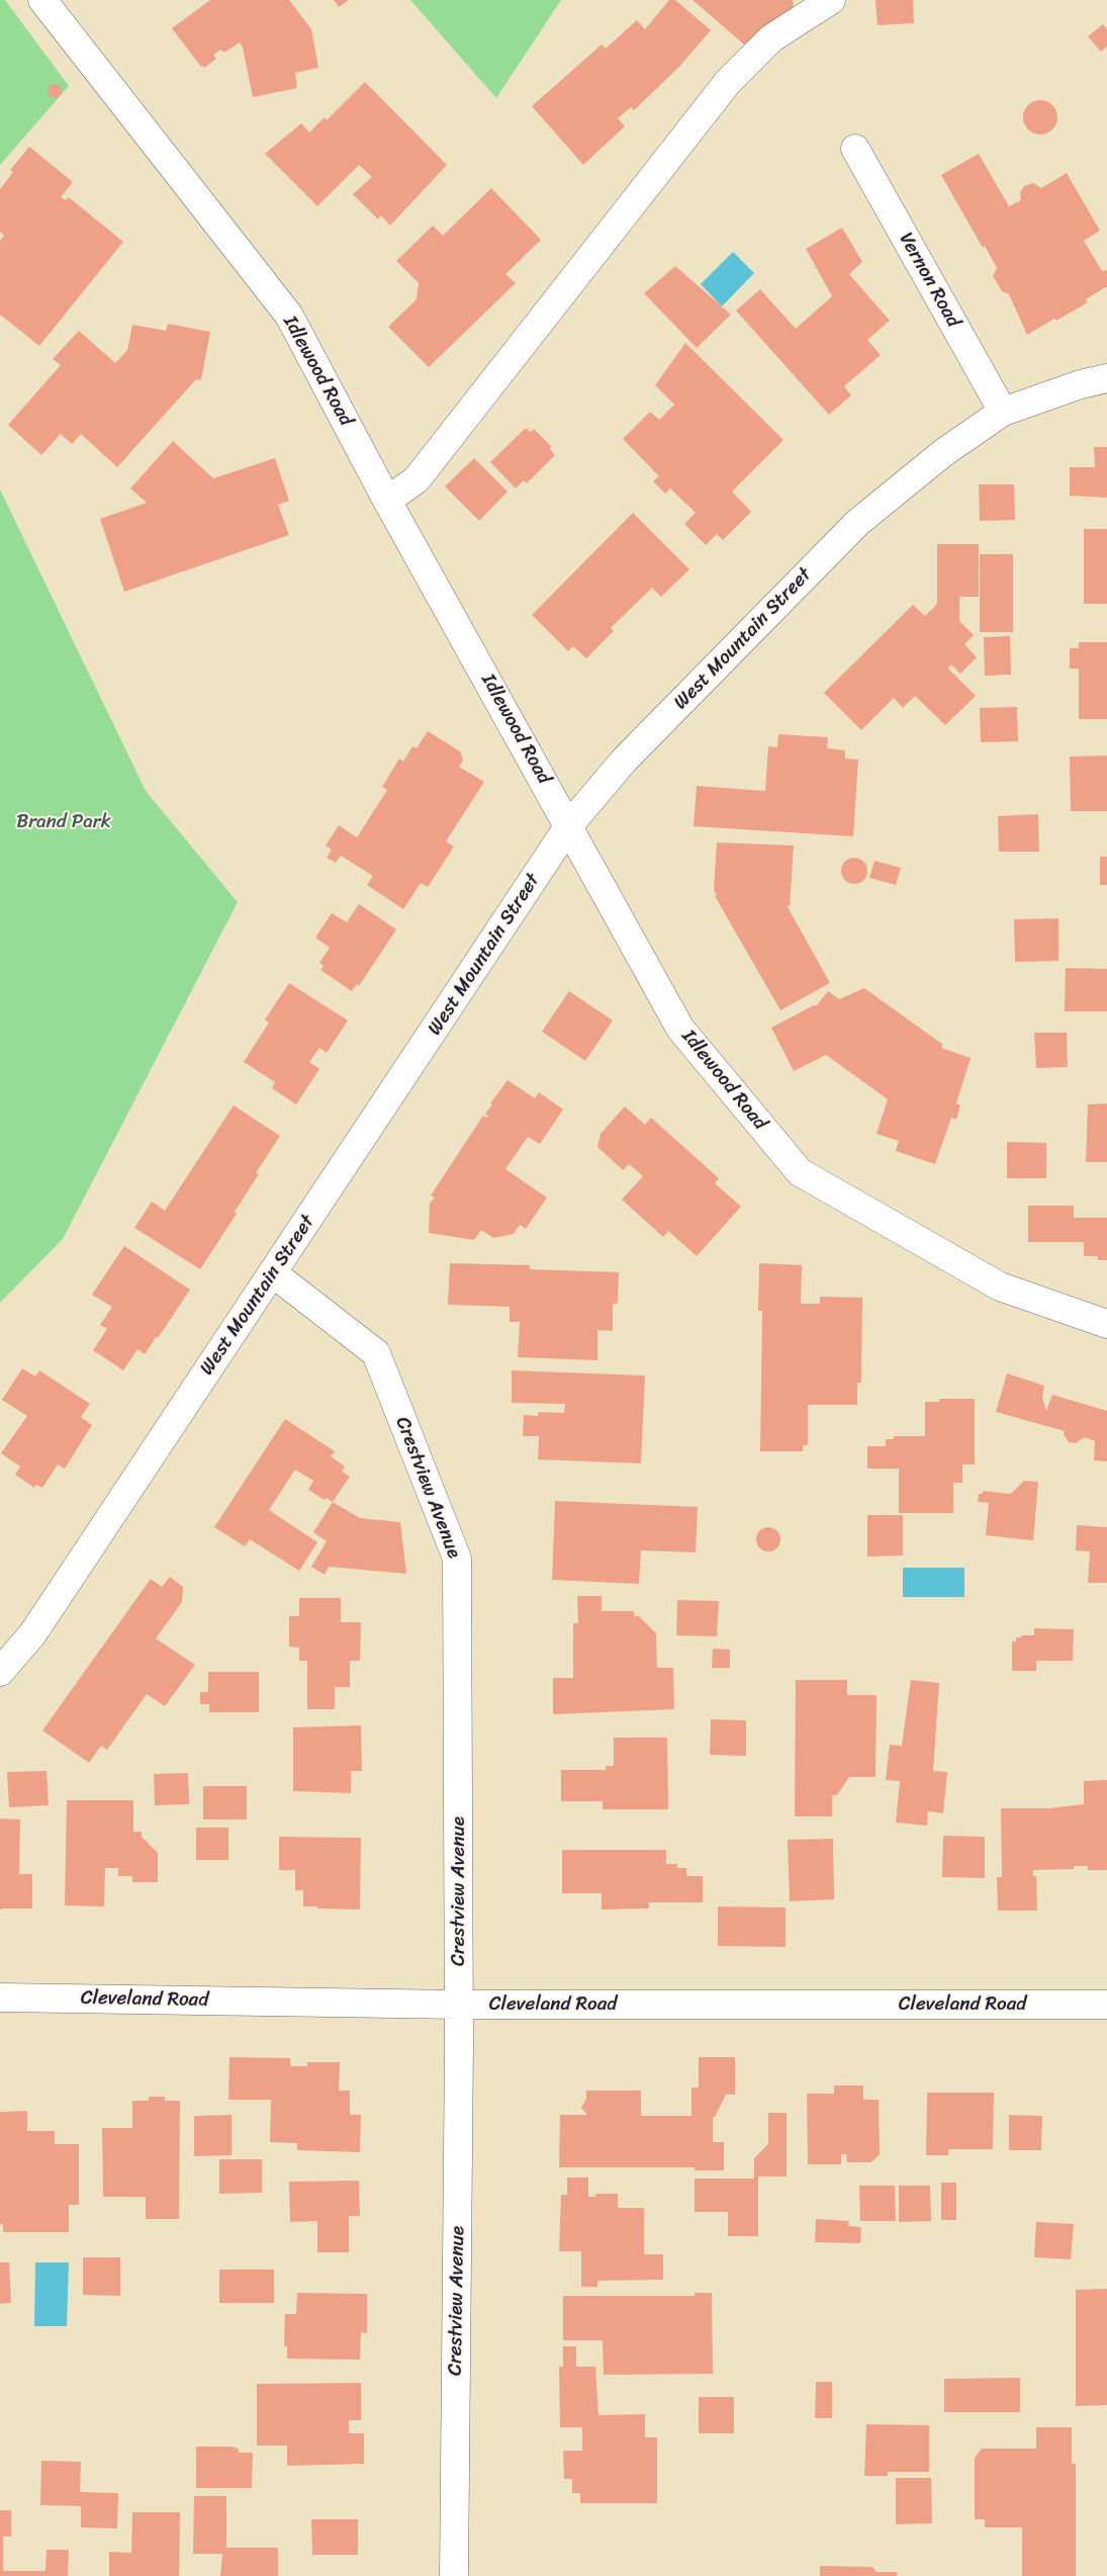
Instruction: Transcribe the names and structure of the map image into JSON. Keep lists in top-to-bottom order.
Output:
{
  "streets": {
    "street": [
      "Vernon Road",
      "Idlewood Road",
      "West Mountain Street",
      "Crestview Avenue",
      "Cleveland Road"
    ]
  },
  "crossings": [
    ["Vernon Road", "West Mountain Street"],
    ["Idlewood Road", "West Mountain Street"],
    ["West Mountain Street", "Crestview Avenue"],
    ["Crestview Avenue", "Cleveland Road"]
  ],
  "parks": ["Brand Park"]
}
